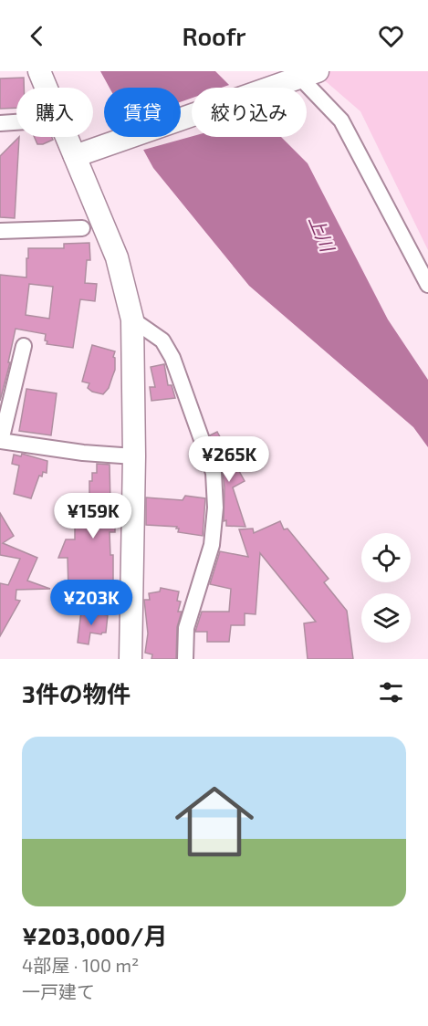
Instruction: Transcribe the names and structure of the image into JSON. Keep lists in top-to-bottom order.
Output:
{
  "water": ["上川"],
  "page": {
    "header": "Roofr",
    "chip": ["購入", "賃貸", "絞り込み"],
    "price": ["¥265K", "¥159K", "¥203K"],
    "heading": "3件の物件",
    "list": [
      {
        "name": "¥203,000/月",
        "note": "4部屋 · 100 m² · 一戸建て"
      }
    ]
  }
}
